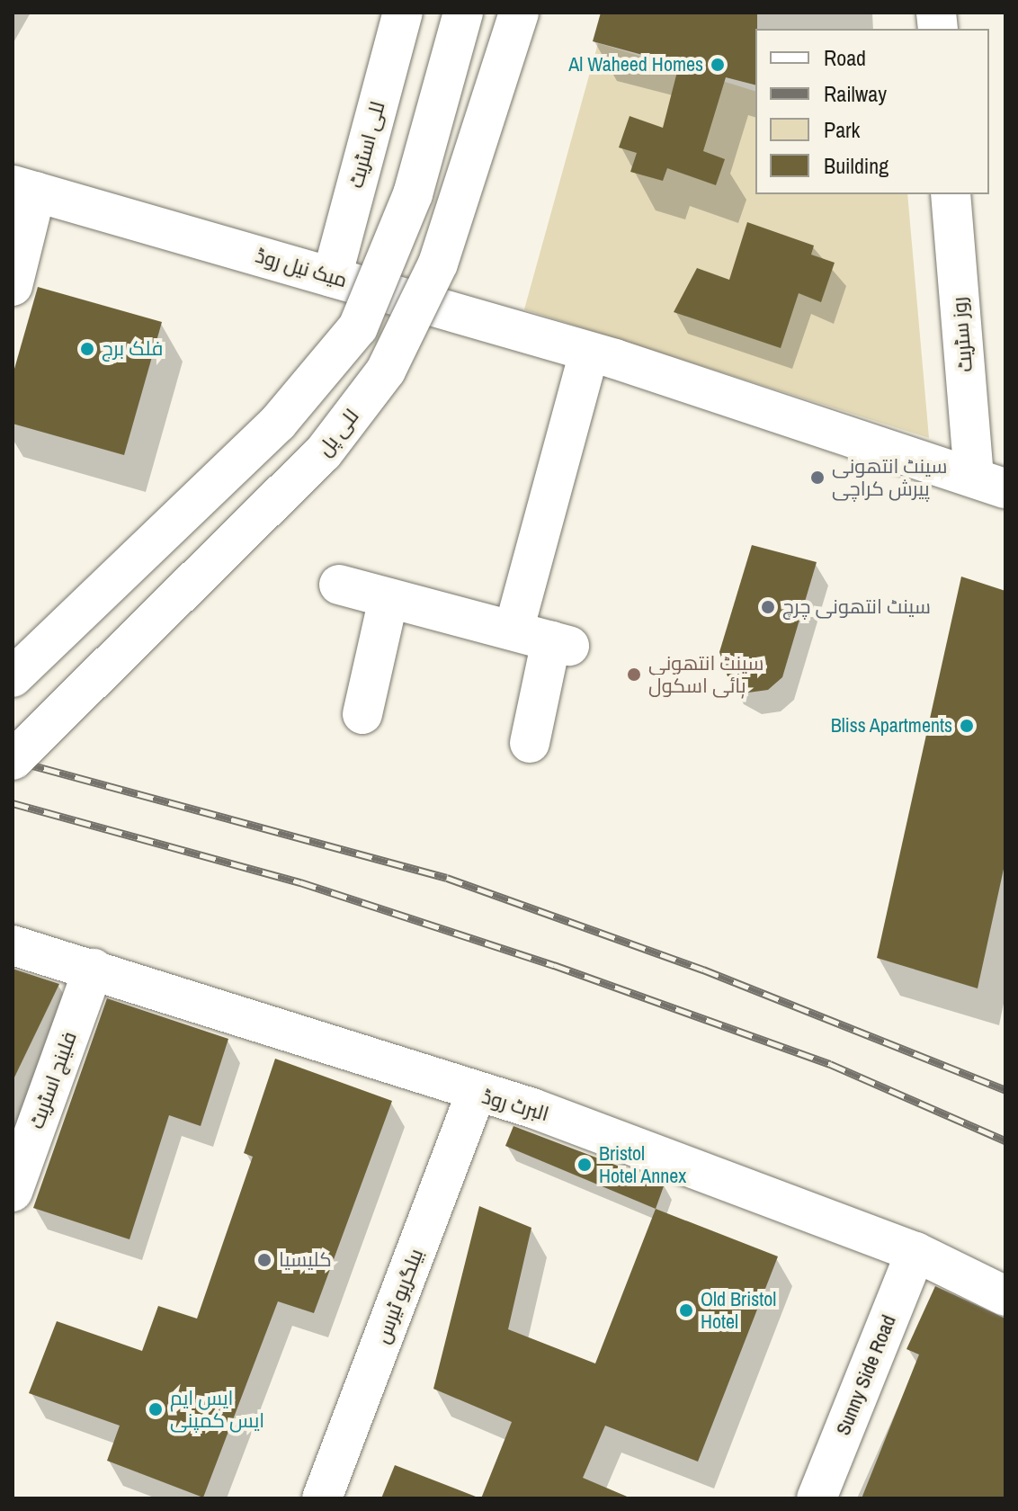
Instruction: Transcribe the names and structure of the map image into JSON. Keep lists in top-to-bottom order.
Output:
{
  "streets": {
    "street": [
      "للی اسٹریٹ",
      "میک نیل روڈ",
      "روز سٹریٹ",
      "للی پل",
      "فلینچ اسٹریٹ",
      "البرٹ روڈ",
      "بیلگریو ٹیرس",
      "Sunny Side Road"
    ]
  },
  "crossings": [
    ["للی اسٹریٹ", "میک نیل روڈ"],
    ["میک نیل روڈ", "روز سٹریٹ"],
    ["فلینچ اسٹریٹ", "البرٹ روڈ"],
    ["البرٹ روڈ", "بیلگریو ٹیرس"],
    ["البرٹ روڈ", "Sunny Side Road"]
  ],
  "places": [
    "Al Waheed Homes",
    "فلک برج",
    "سینٹ انتھونی پیرش کراچی",
    "سینٹ انتھونی چرچ",
    "سینٹ انتھونی ہائی اسکول",
    "Bliss Apartments",
    "Bristol Hotel Annex",
    "کلیسیا",
    "Old Bristol Hotel",
    "ایس ایم ایس کمپنی"
  ],
  "legend": [
    "Road",
    "Railway",
    "Park",
    "Building"
  ]
}
